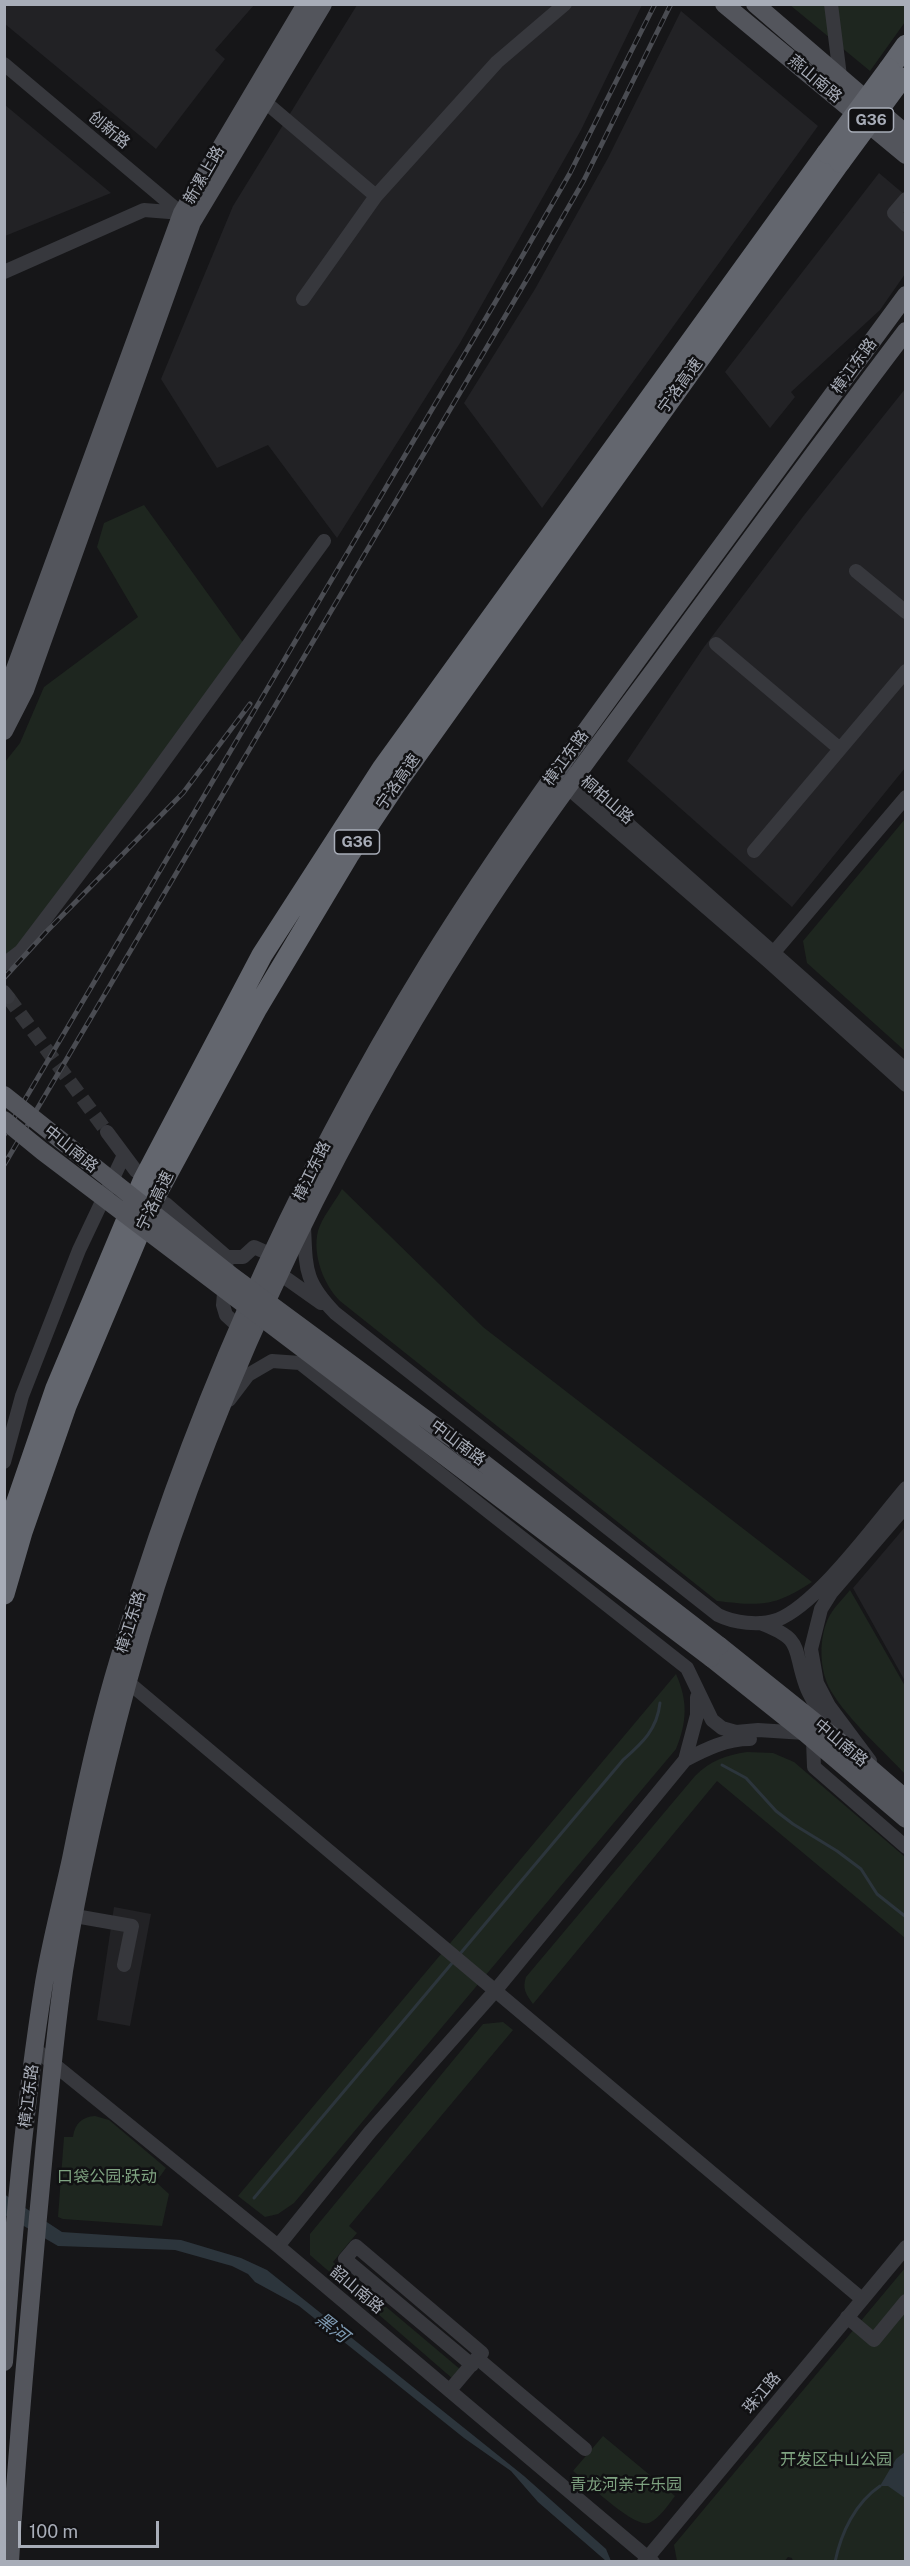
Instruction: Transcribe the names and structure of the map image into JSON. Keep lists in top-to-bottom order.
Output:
{
  "streets": {
    "highway": ["G36", "宁洛高速"],
    "main road": [
      "燕山南路",
      "新漯上路",
      "樟江东路",
      "中山南路"
    ],
    "street": [
      "创新路",
      "桐柏山路",
      "韶山南路",
      "珠江路"
    ]
  },
  "crossings": [
    ["创新路", "新漯上路"],
    ["樟江东路", "桐柏山路"],
    ["樟江东路", "韶山南路"],
    ["韶山南路", "珠江路"]
  ],
  "water": ["黑河"],
  "parks": ["口袋公园·跃动", "开发区中山公园", "青龙河亲子乐园"],
  "scale_bar": "100 m"
}
